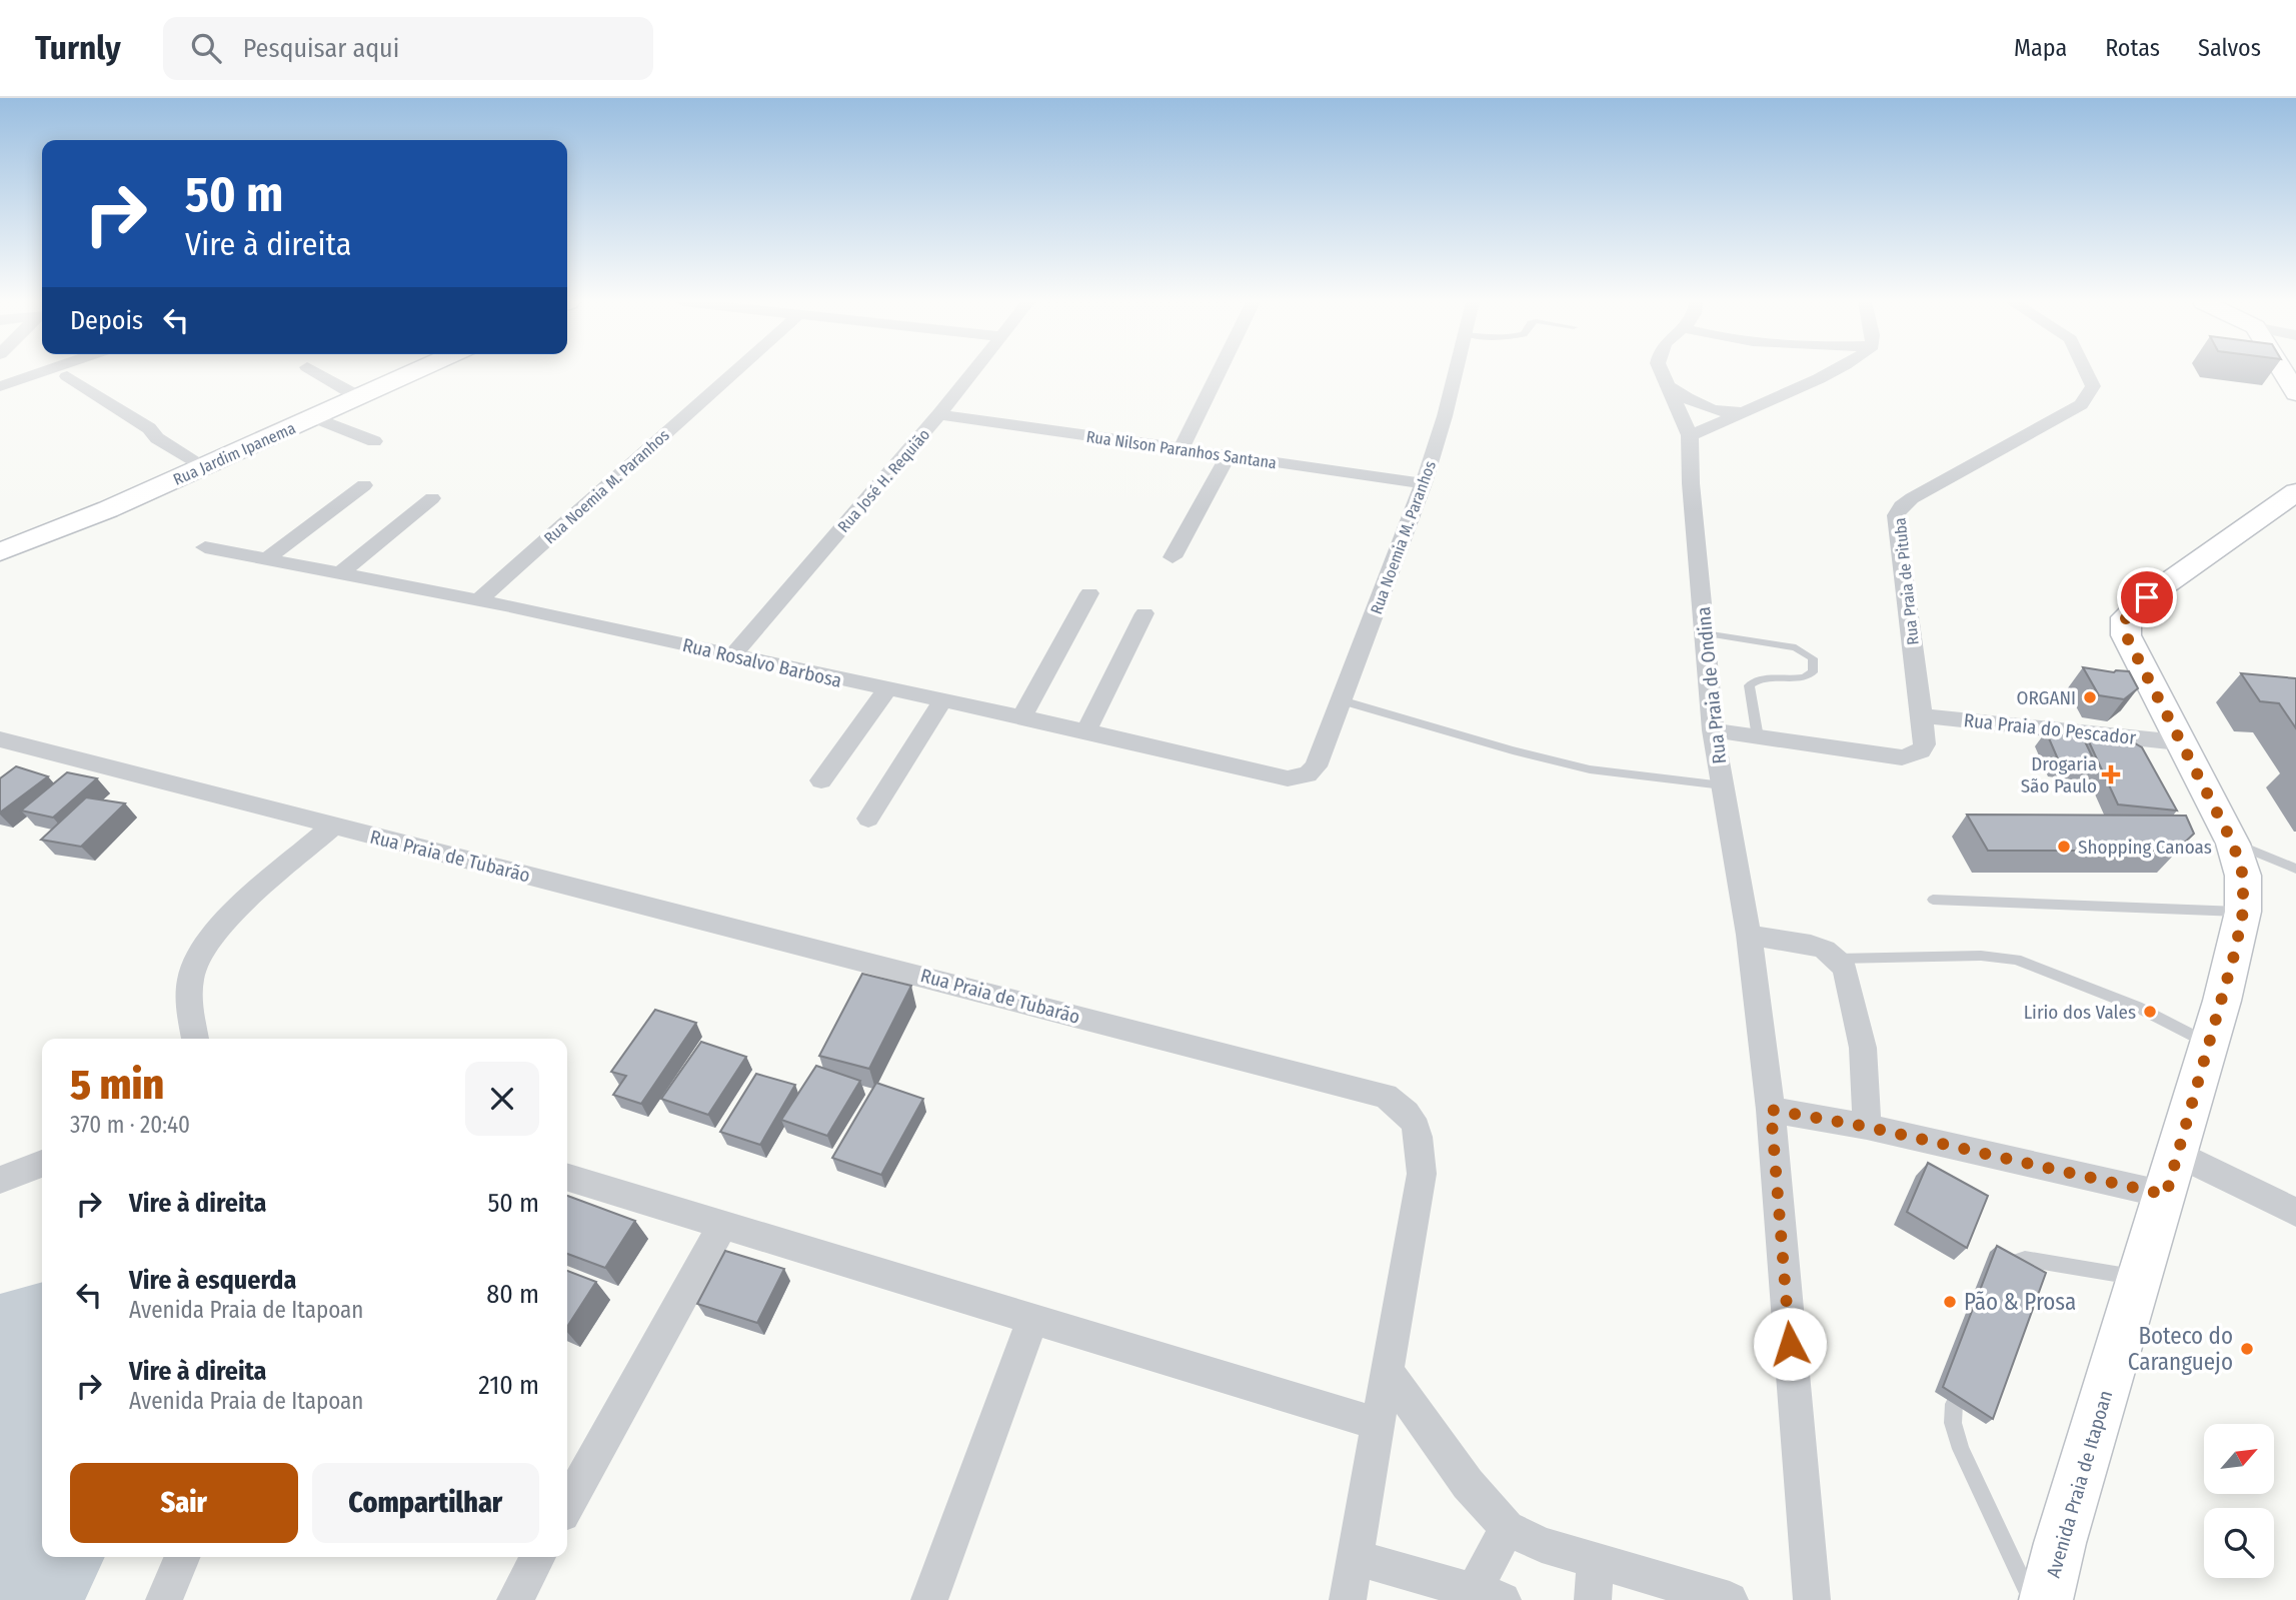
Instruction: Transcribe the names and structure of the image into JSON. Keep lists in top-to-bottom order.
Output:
{
  "streets": {
    "street": [
      "Rua Nilson Paranhos Santana",
      "Rua Jardim Ipanema",
      "Rua José H. Requião",
      "Rua Noemia M. Paranhos",
      "Rua Praia de Pituba",
      "Rua Rosalvo Barbosa",
      "Rua Praia de Ondina",
      "Rua Praia do Pescador",
      "Rua Praia de Tubarão",
      "Avenida Praia de Itapoan"
    ]
  },
  "crossings": [
    ["Rua Nilson Paranhos Santana", "Rua José H. Requião"],
    ["Rua Nilson Paranhos Santana", "Rua Noemia M. Paranhos"],
    ["Rua José H. Requião", "Rua Rosalvo Barbosa"],
    ["Rua Noemia M. Paranhos", "Rua Rosalvo Barbosa"],
    ["Rua Praia de Pituba", "Rua Praia de Ondina"],
    ["Rua Praia de Pituba", "Rua Praia do Pescador"],
    ["Rua Praia do Pescador", "Avenida Praia de Itapoan"]
  ],
  "places": {
    "other": [
      "ORGANI",
      "Shopping Canoas",
      "Lirio dos Vales",
      "Pão & Prosa",
      "Boteco do Caranguejo"
    ],
    "health": ["Drogaria São Paulo"]
  },
  "north": "top right",
  "page": {
    "header": "Turnly",
    "search": "Pesquisar aqui",
    "nav": ["Mapa", "Rotas", "Salvos"],
    "turn": ["50 m", "Vire à direita"],
    "then": "Depois",
    "heading": ["5 min", "370 m · 20:40"],
    "list": [
      {
        "name": "Vire à direita",
        "value": "50 m"
      },
      {
        "name": "Vire à esquerda",
        "note": "Avenida Praia de Itapoan",
        "value": "80 m"
      },
      {
        "name": "Vire à direita",
        "note": "Avenida Praia de Itapoan",
        "value": "210 m"
      }
    ],
    "buttons": ["Sair", "Compartilhar"]
  }
}
